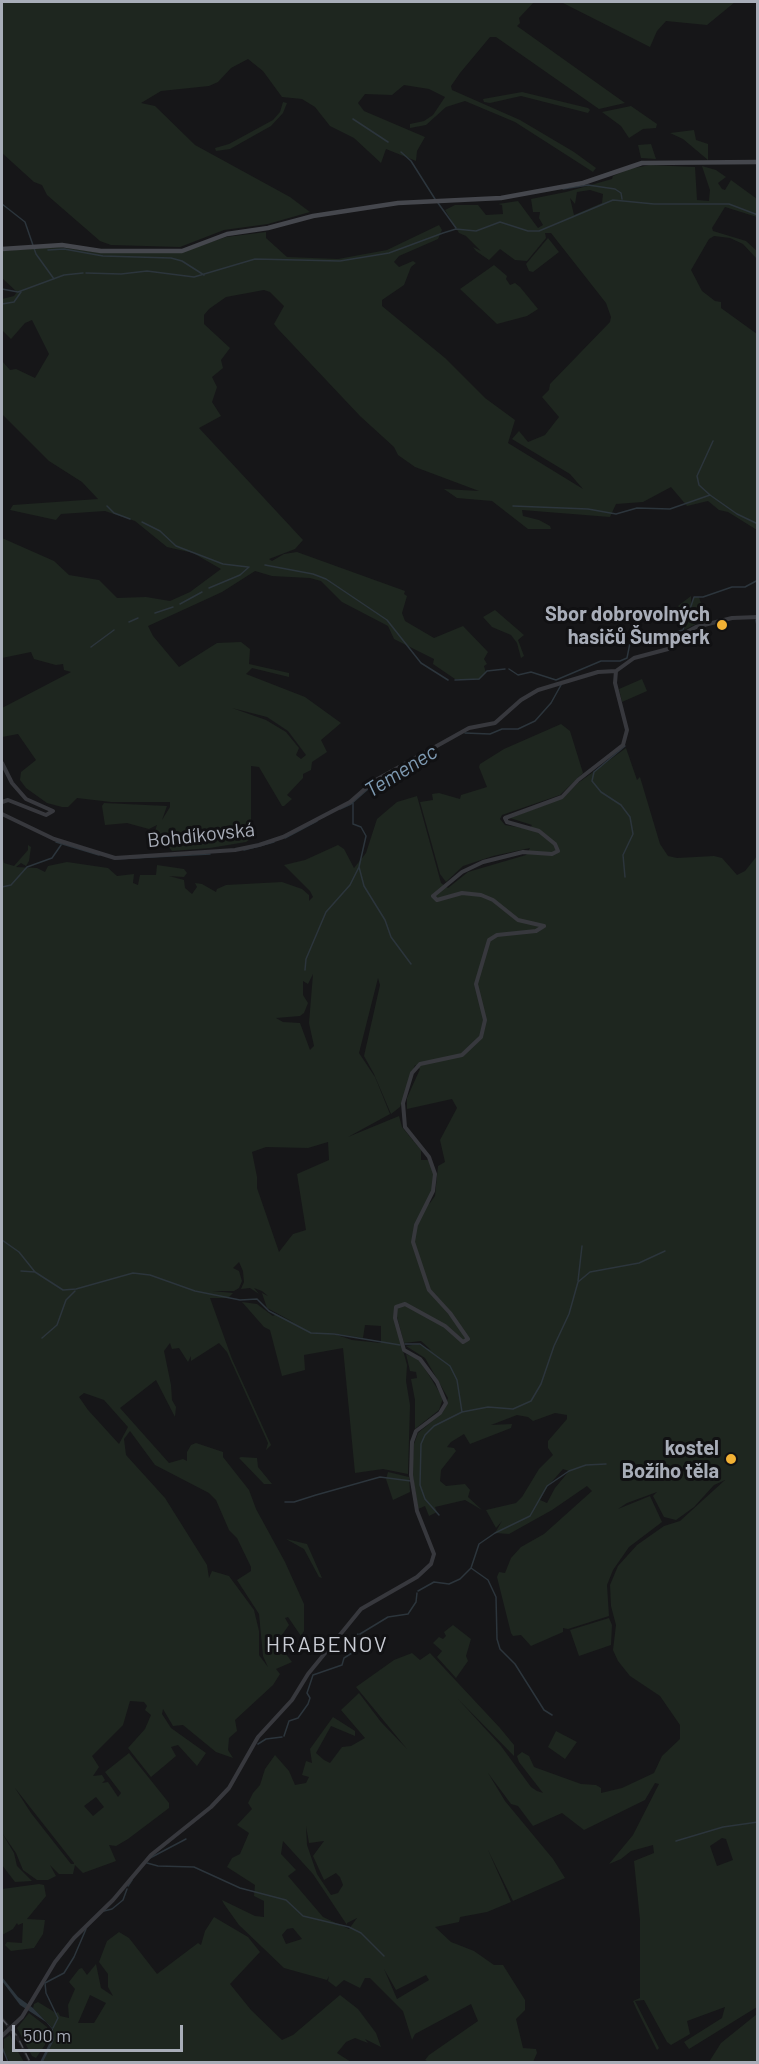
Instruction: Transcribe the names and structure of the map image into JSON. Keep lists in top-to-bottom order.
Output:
{
  "streets": {
    "street": ["Bohdíkovská"]
  },
  "districts": ["HRABENOV"],
  "water": ["Temenec"],
  "places": ["Sbor dobrovolných hasičů Šumperk", "kostel Božího těla"],
  "scale_bar": "500 m"
}
